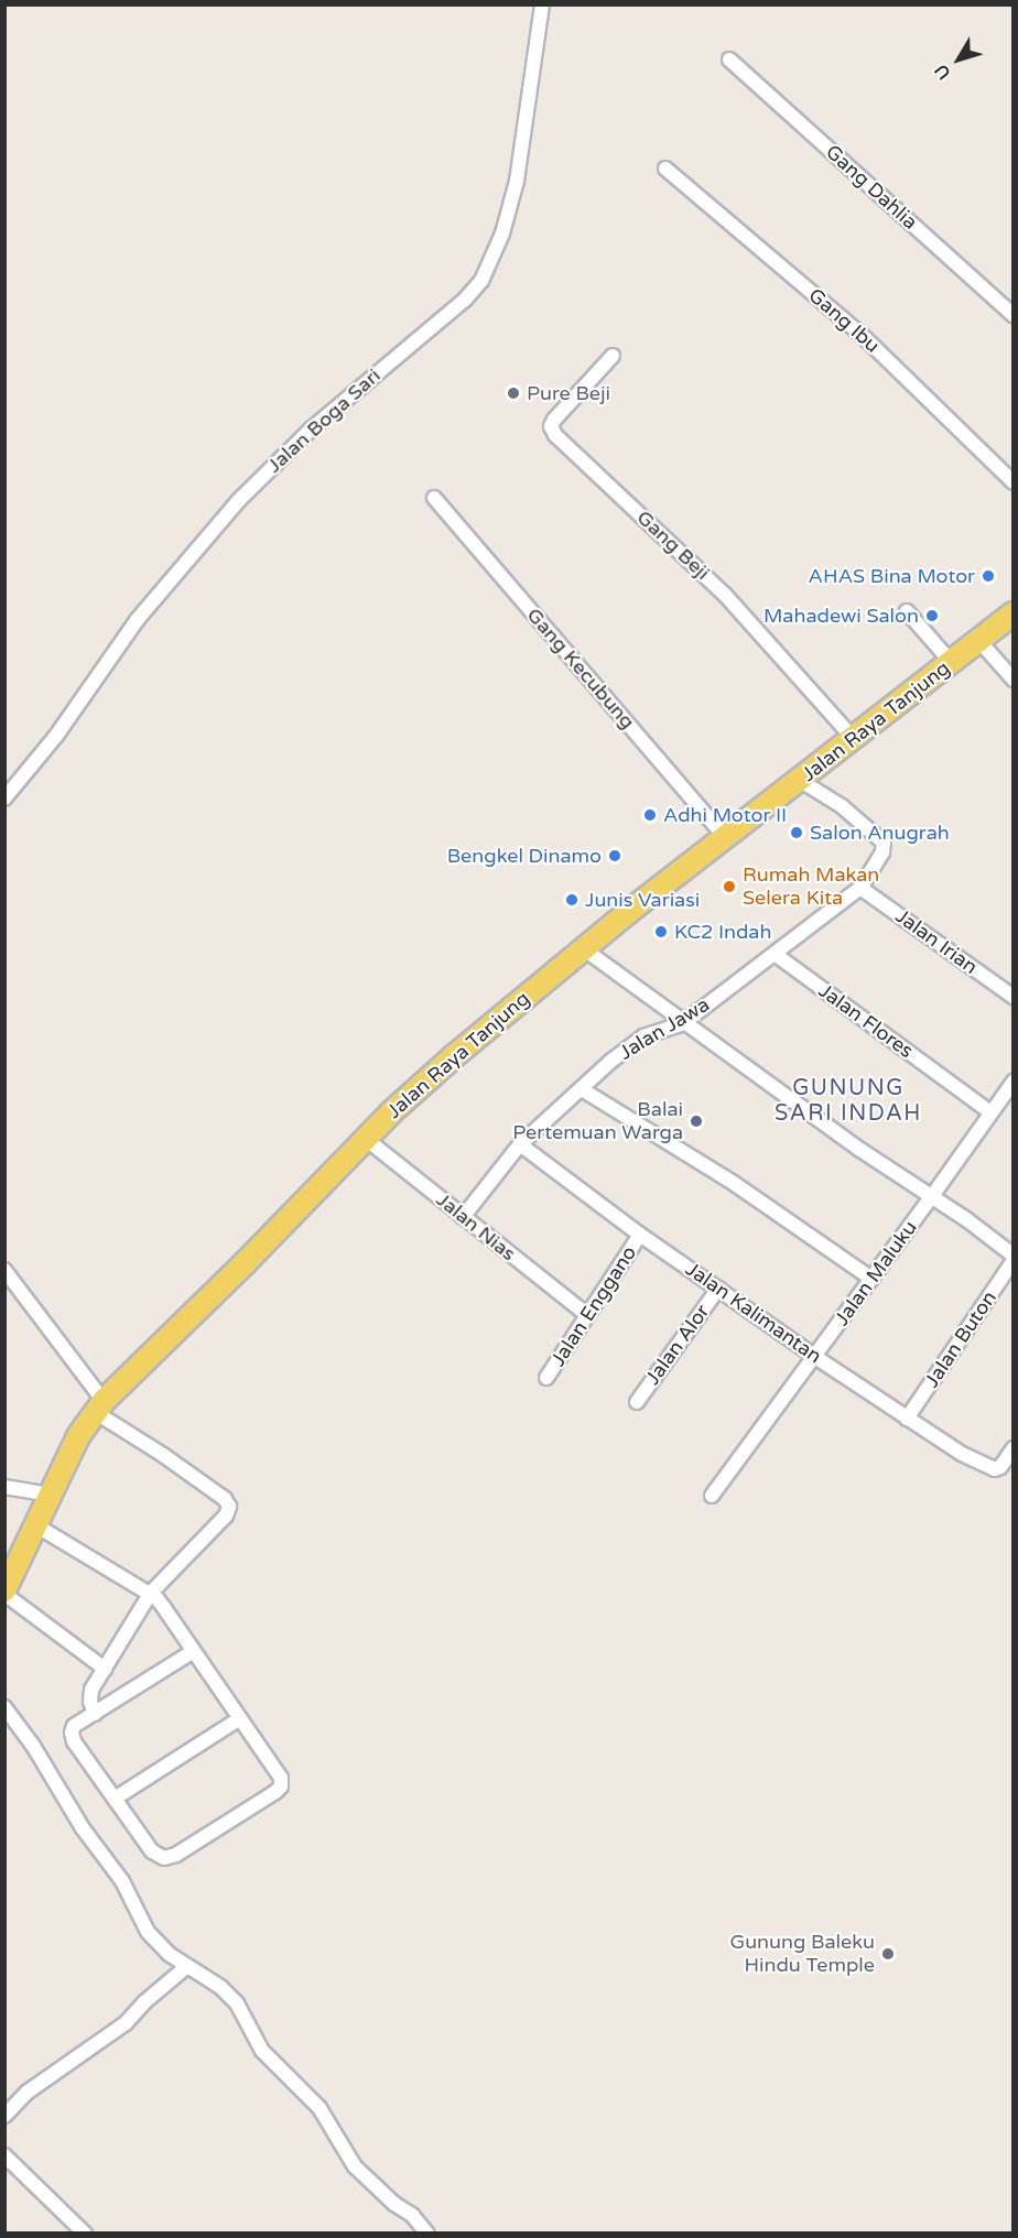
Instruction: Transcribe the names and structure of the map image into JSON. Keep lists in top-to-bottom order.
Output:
{
  "streets": {
    "main road": ["Jalan Raya Tanjung"],
    "street": [
      "Gang Dahlia",
      "Gang Ibu",
      "Jalan Boga Sari",
      "Gang Beji",
      "Gang Kecubung",
      "Jalan Irian",
      "Jalan Flores",
      "Jalan Jawa",
      "Jalan Nias",
      "Jalan Maluku",
      "Jalan Enggano",
      "Jalan Kalimantan",
      "Jalan Buton",
      "Jalan Alor"
    ]
  },
  "crossings": [
    ["Gang Beji", "Jalan Raya Tanjung"],
    ["Gang Kecubung", "Jalan Raya Tanjung"],
    ["Jalan Raya Tanjung", "Jalan Jawa"],
    ["Jalan Raya Tanjung", "Jalan Nias"],
    ["Jalan Irian", "Jalan Jawa"],
    ["Jalan Flores", "Jalan Jawa"],
    ["Jalan Flores", "Jalan Maluku"],
    ["Jalan Jawa", "Jalan Nias"],
    ["Jalan Jawa", "Jalan Kalimantan"],
    ["Jalan Nias", "Jalan Enggano"],
    ["Jalan Maluku", "Jalan Kalimantan"],
    ["Jalan Enggano", "Jalan Kalimantan"],
    ["Jalan Kalimantan", "Jalan Buton"],
    ["Jalan Kalimantan", "Jalan Alor"]
  ],
  "districts": ["GUNUNG SARI INDAH"],
  "places": [
    "Pure Beji",
    "AHAS Bina Motor",
    "Mahadewi Salon",
    "Adhi Motor II",
    "Salon Anugrah",
    "Bengkel Dinamo",
    "Rumah Makan Selera Kita",
    "Junis Variasi",
    "KC2 Indah",
    "Balai Pertemuan Warga",
    "Gunung Baleku Hindu Temple"
  ],
  "north": "bottom left"
}
